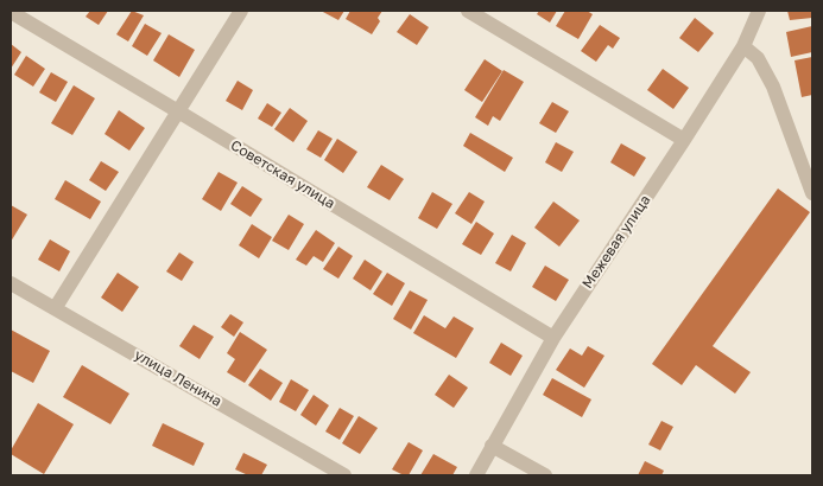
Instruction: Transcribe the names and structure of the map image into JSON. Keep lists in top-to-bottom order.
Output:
{
  "streets": {
    "street": ["Советская улица", "Межевая улица", "улица Ленина"]
  },
  "crossings": [
    ["Советская улица", "Межевая улица"]
  ]
}
